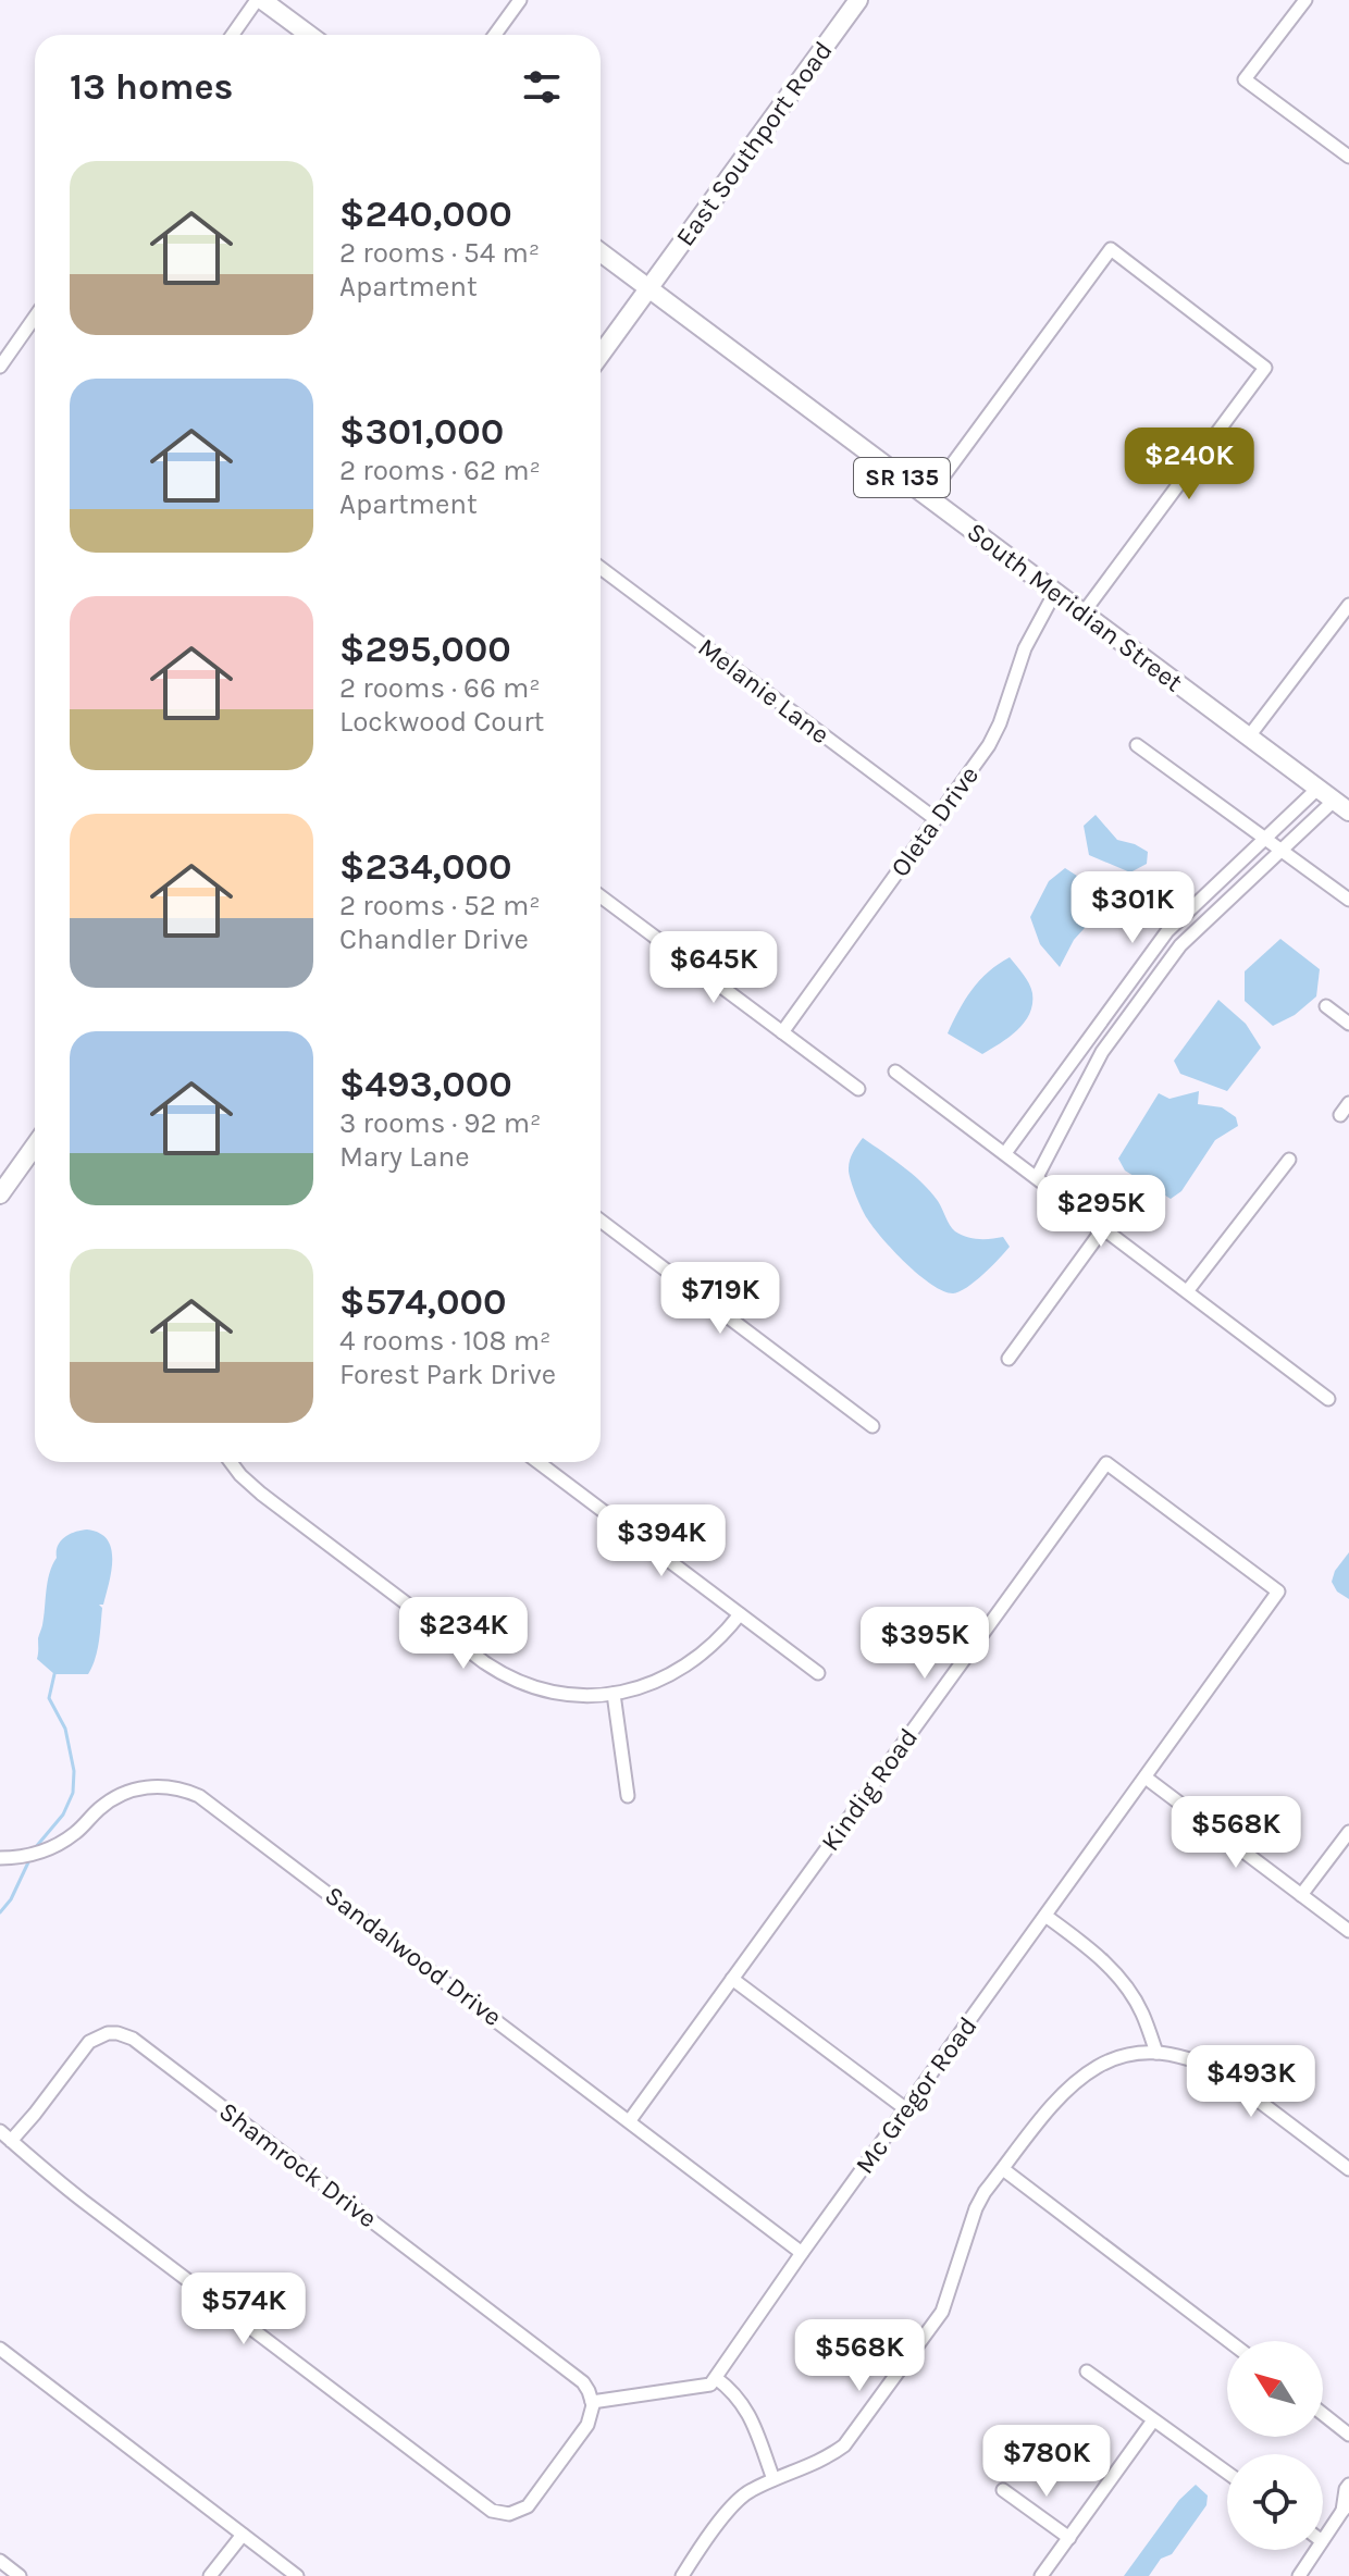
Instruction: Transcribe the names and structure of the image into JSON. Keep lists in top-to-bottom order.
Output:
{
  "streets": {
    "main road": ["East Southport Road", "SR 135", "South Meridian Street"],
    "street": [
      "Melanie Lane",
      "Oleta Drive",
      "Kindig Road",
      "Sandalwood Drive",
      "Mc Gregor Road",
      "Shamrock Drive"
    ]
  },
  "crossings": [
    ["East Southport Road", "South Meridian Street"],
    ["South Meridian Street", "Oleta Drive"],
    ["Melanie Lane", "Oleta Drive"],
    ["Kindig Road", "Sandalwood Drive"],
    ["Kindig Road", "Mc Gregor Road"],
    ["Sandalwood Drive", "Mc Gregor Road"]
  ],
  "north": "top left",
  "page": {
    "heading": "13 homes",
    "list": [
      {
        "name": "$240,000",
        "note": "2 rooms · 54 m² · Apartment"
      },
      {
        "name": "$301,000",
        "note": "2 rooms · 62 m² · Apartment"
      },
      {
        "name": "$295,000",
        "note": "2 rooms · 66 m² · Lockwood Court"
      },
      {
        "name": "$234,000",
        "note": "2 rooms · 52 m² · Chandler Drive"
      },
      {
        "name": "$493,000",
        "note": "3 rooms · 92 m² · Mary Lane"
      },
      {
        "name": "$574,000",
        "note": "4 rooms · 108 m² · Forest Park Drive"
      }
    ],
    "price": [
      "$240K",
      "$301K",
      "$645K",
      "$295K",
      "$719K",
      "$394K",
      "$234K",
      "$395K",
      "$568K",
      "$493K",
      "$574K",
      "$568K",
      "$780K"
    ]
  }
}
